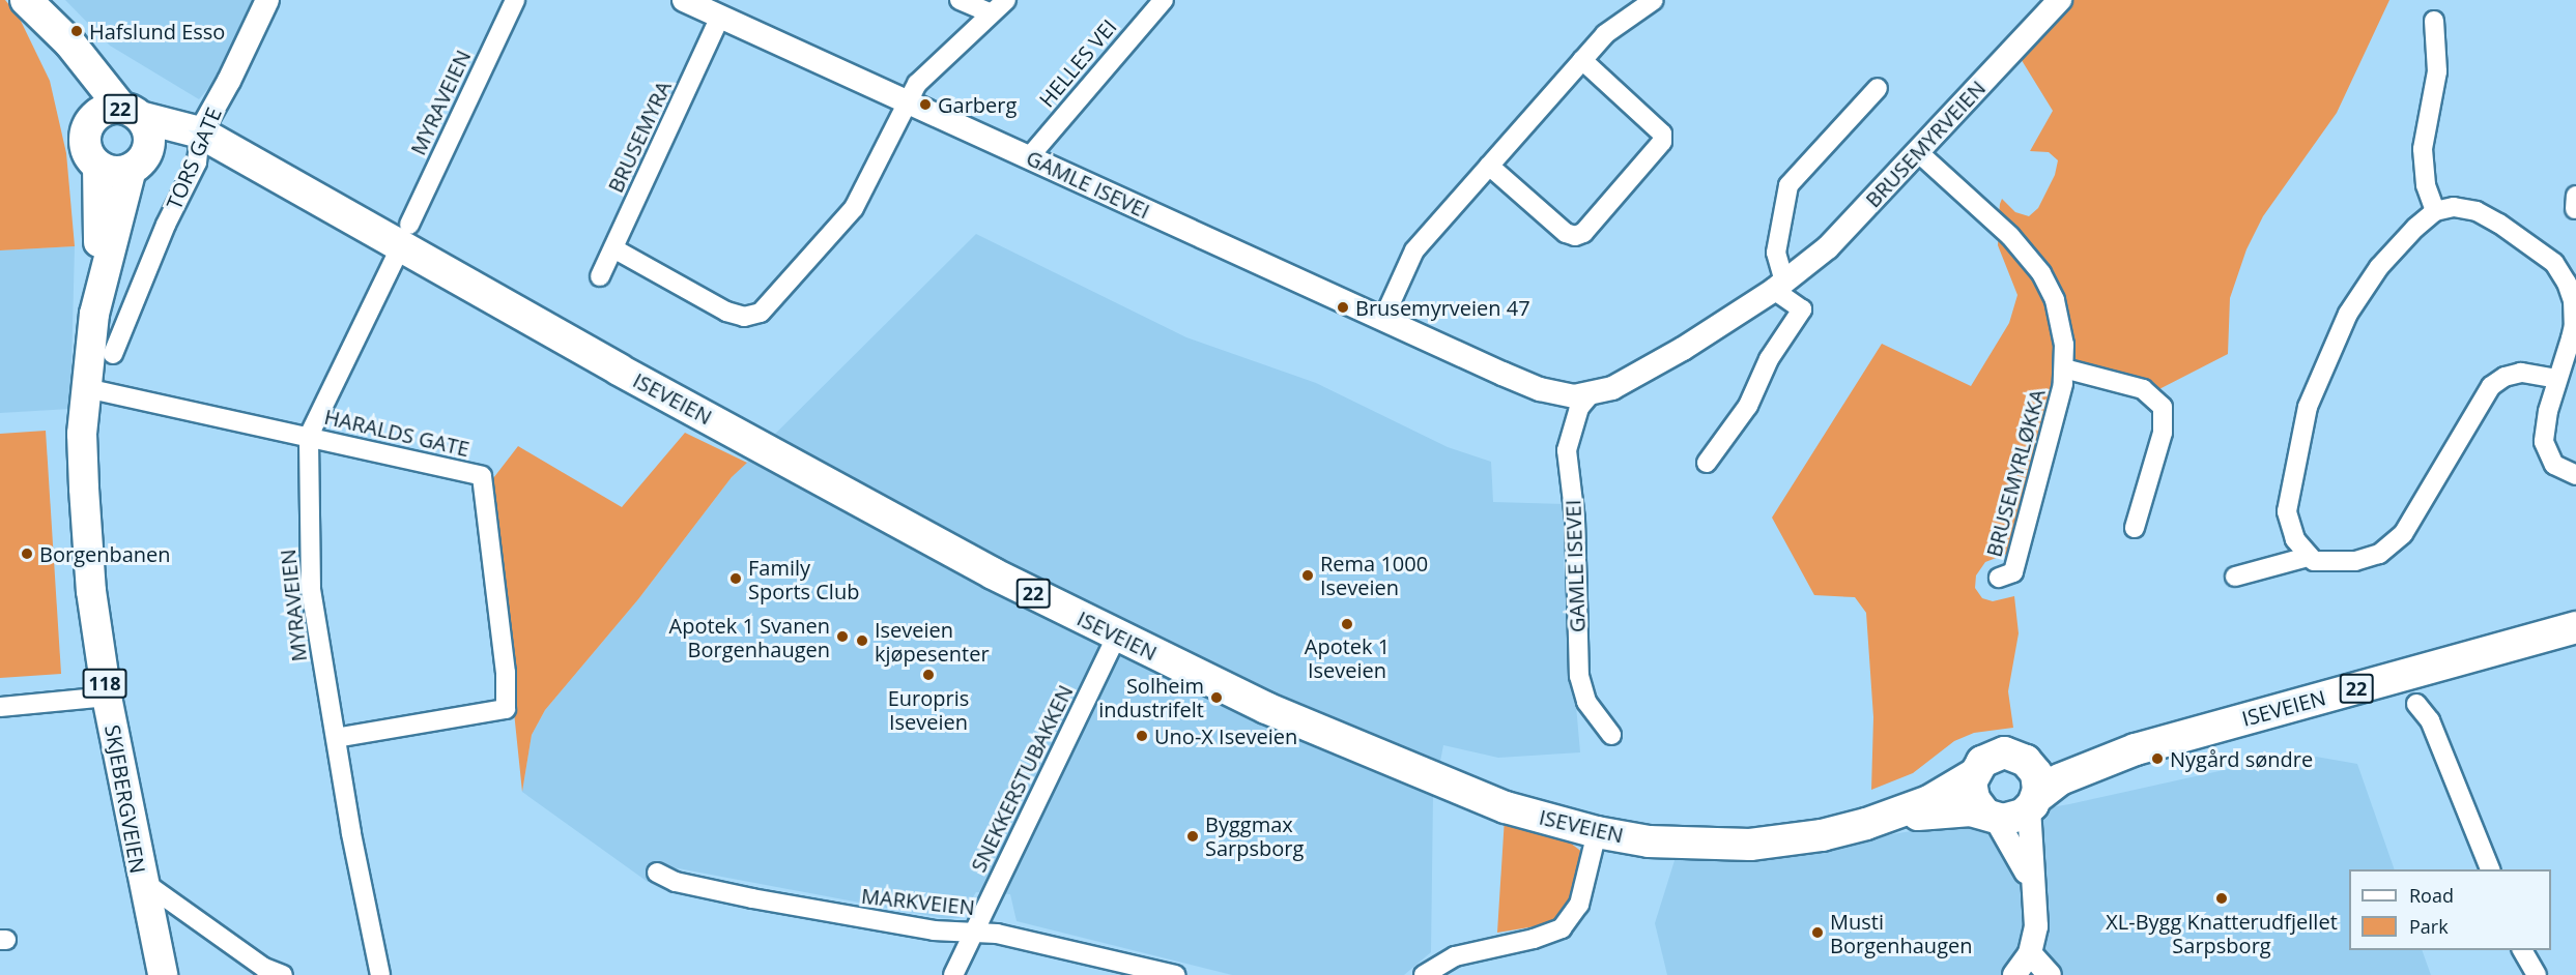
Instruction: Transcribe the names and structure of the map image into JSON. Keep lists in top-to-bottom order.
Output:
{
  "streets": {
    "highway": ["22", "ISEVEIEN"],
    "main road": ["118", "SKJEBERGVEIEN"],
    "street": [
      "HELLES VEI",
      "MYRAVEIEN",
      "BRUSEMYRA",
      "BRUSEMYRVEIEN",
      "TORS GATE",
      "GAMLE ISEVEI",
      "HARALDS GATE",
      "BRUSEMYRLØKKA",
      "SNEKKERSTUBAKKEN",
      "MARKVEIEN"
    ]
  },
  "crossings": [
    ["HELLES VEI", "GAMLE ISEVEI"],
    ["MYRAVEIEN", "ISEVEIEN"],
    ["MYRAVEIEN", "HARALDS GATE"],
    ["22", "ISEVEIEN"],
    ["22", "SKJEBERGVEIEN"],
    ["BRUSEMYRA", "GAMLE ISEVEI"],
    ["BRUSEMYRVEIEN", "GAMLE ISEVEI"],
    ["BRUSEMYRVEIEN", "BRUSEMYRLØKKA"],
    ["TORS GATE", "ISEVEIEN"],
    ["ISEVEIEN", "SNEKKERSTUBAKKEN"],
    ["ISEVEIEN", "SKJEBERGVEIEN"],
    ["HARALDS GATE", "SKJEBERGVEIEN"],
    ["SNEKKERSTUBAKKEN", "MARKVEIEN"]
  ],
  "places": [
    "Hafslund Esso",
    "Garberg",
    "Brusemyrveien 47",
    "Borgenbanen",
    "Rema 1000 Iseveien",
    "Family Sports Club",
    "Apotek 1 Iseveien",
    "Apotek 1 Svanen Borgenhaugen",
    "Iseveien kjøpesenter",
    "Europris Iseveien",
    "Solheim industrifelt",
    "Uno-X Iseveien",
    "Nygård søndre",
    "Byggmax Sarpsborg",
    "XL-Bygg Knatterudfjellet Sarpsborg",
    "Musti Borgenhaugen"
  ],
  "legend": ["Road", "Park"]
}
